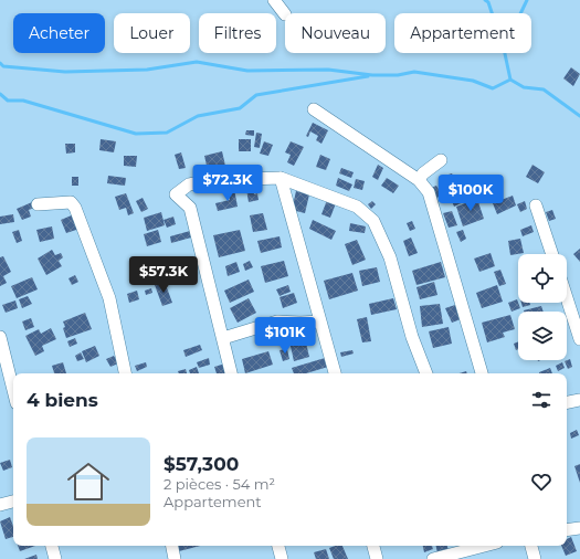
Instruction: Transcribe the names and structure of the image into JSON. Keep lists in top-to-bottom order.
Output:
{
  "page": {
    "chip": [
      "Acheter",
      "Louer",
      "Filtres",
      "Nouveau",
      "Appartement"
    ],
    "price": [
      "$72.3K",
      "$100K",
      "$57.3K",
      "$101K"
    ],
    "heading": "4 biens",
    "list": [
      {
        "name": "$57,300",
        "note": "2 pièces · 54 m² · Appartement"
      }
    ]
  }
}
